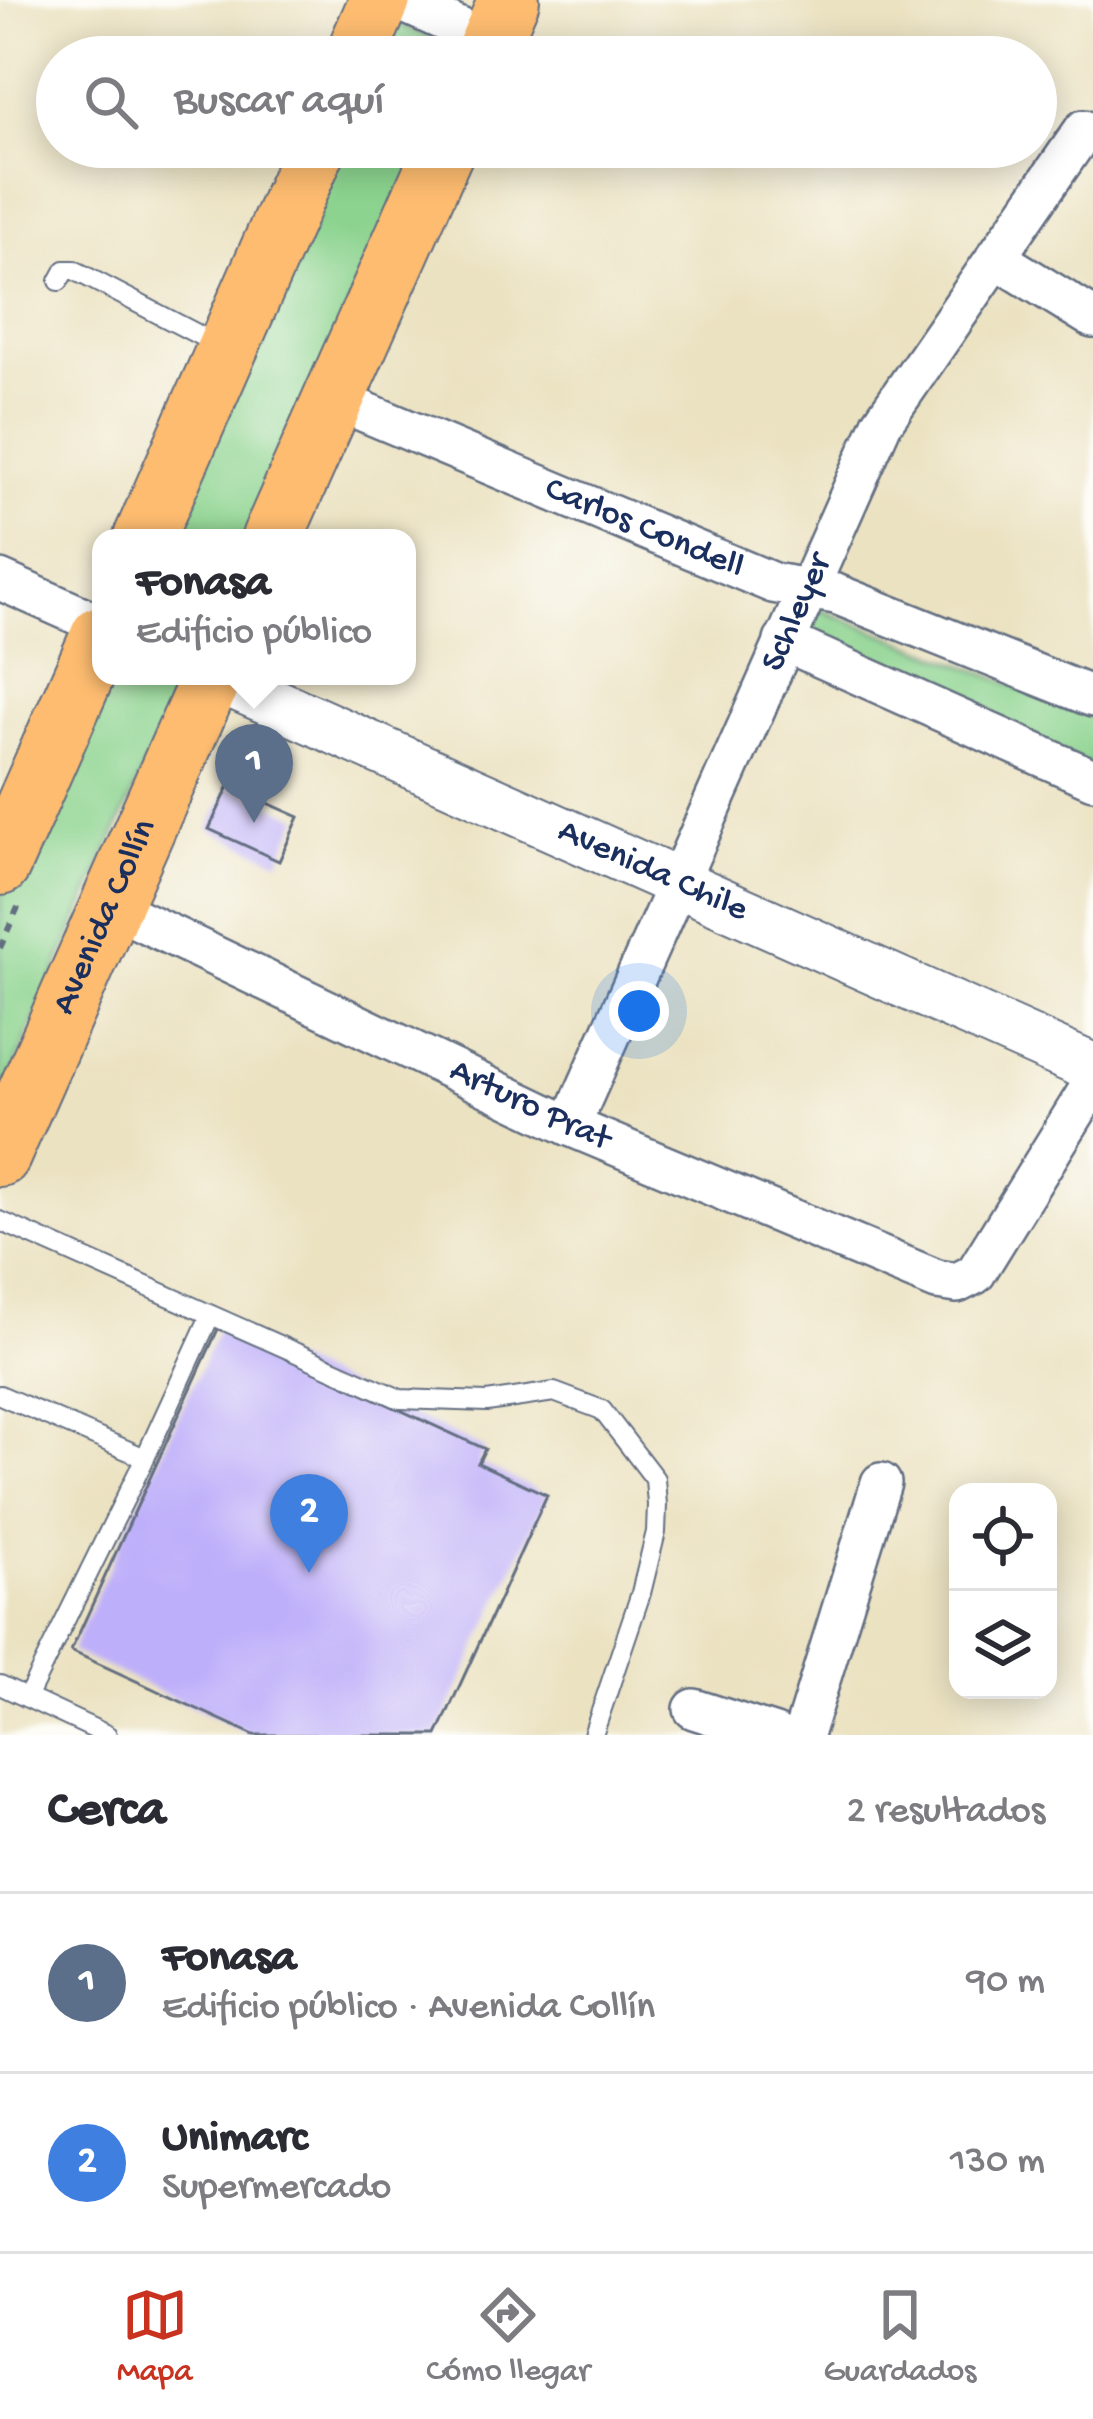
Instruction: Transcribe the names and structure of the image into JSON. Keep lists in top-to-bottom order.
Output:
{
  "streets": {
    "main road": ["Avenida Collín"],
    "street": [
      "Carlos Condell",
      "Schleyer",
      "Avenida Chile",
      "Arturo Prat"
    ]
  },
  "crossings": [
    ["Carlos Condell", "Schleyer"],
    ["Schleyer", "Avenida Chile"],
    ["Schleyer", "Arturo Prat"],
    ["Avenida Collín", "Arturo Prat"]
  ],
  "page": {
    "search": "Buscar aquí",
    "popup": ["Fonasa", "Edificio público"],
    "pins": ["1", "2"],
    "heading": ["Cerca", "2 resultados"],
    "list": [
      {
        "mark": "1",
        "name": "Fonasa",
        "note": "Edificio público · Avenida Collín",
        "value": "90 m"
      },
      {
        "mark": "2",
        "name": "Unimarc",
        "note": "Supermercado",
        "value": "130 m"
      }
    ],
    "nav": ["Mapa", "Cómo llegar", "Guardados"]
  }
}
